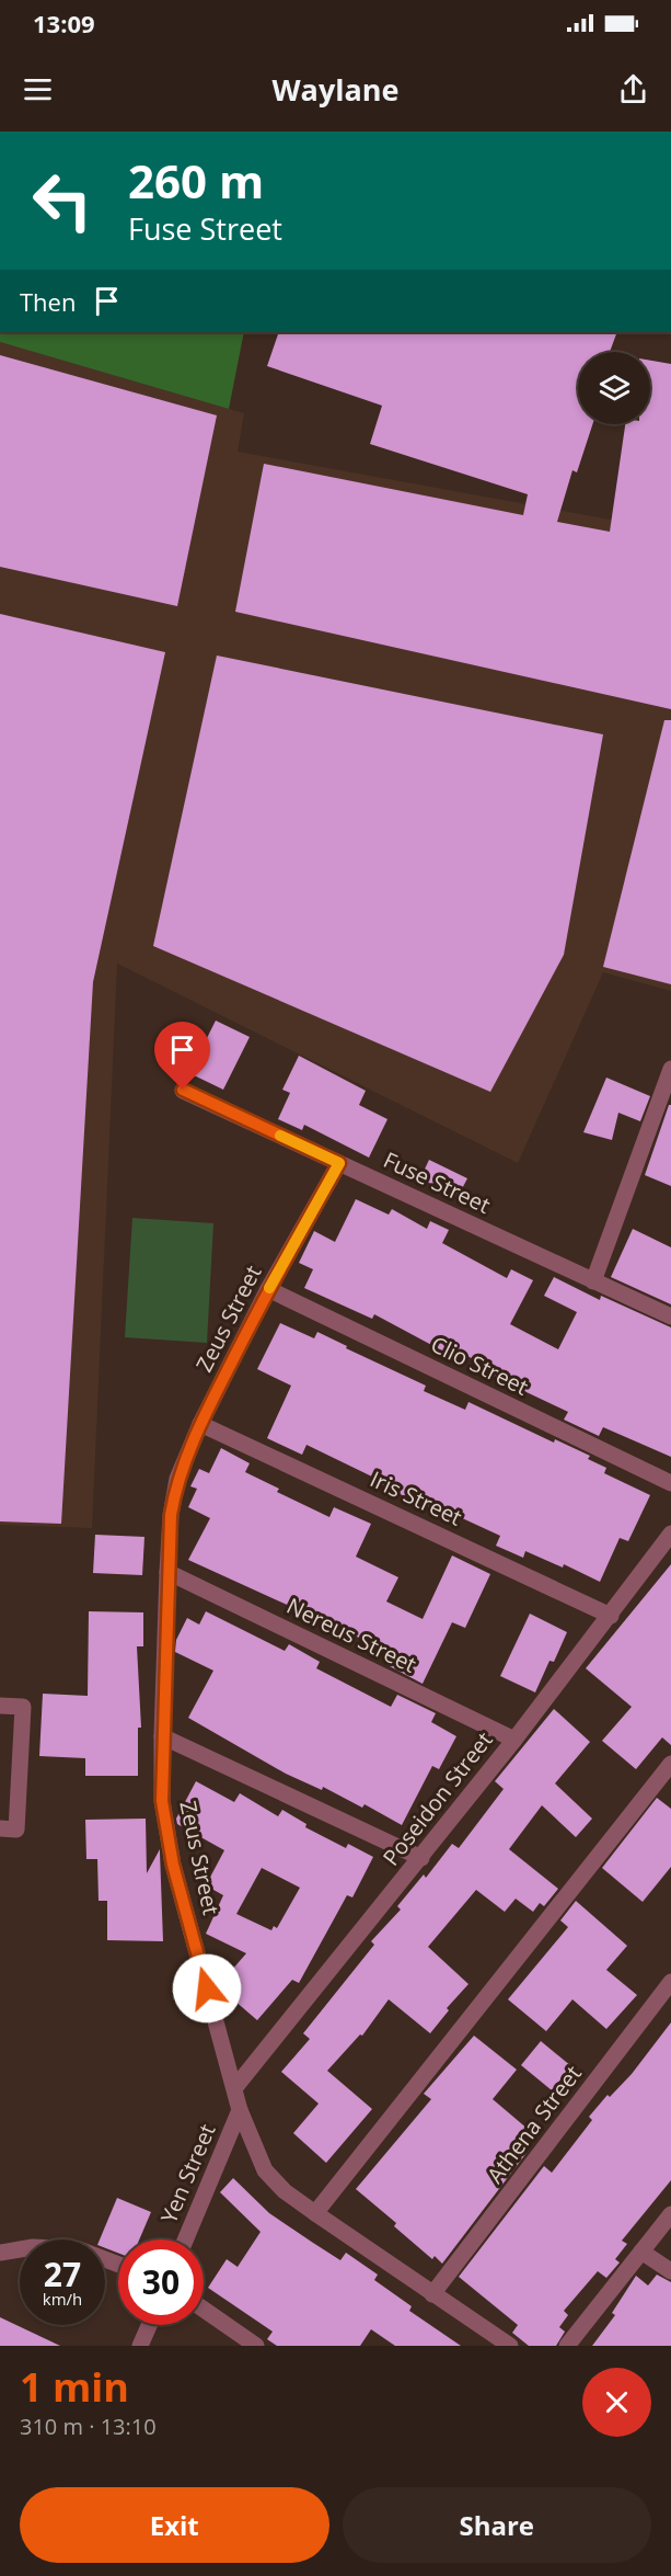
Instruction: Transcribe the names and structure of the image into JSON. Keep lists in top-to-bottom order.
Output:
{
  "streets": {
    "street": [
      "Fuse Street",
      "Zeus Street",
      "Clio Street",
      "Iris Street",
      "Nereus Street",
      "Poseidon Street",
      "Athena Street",
      "Yen Street"
    ]
  },
  "crossings": [
    ["Fuse Street", "Zeus Street"],
    ["Zeus Street", "Clio Street"],
    ["Zeus Street", "Iris Street"],
    ["Zeus Street", "Nereus Street"],
    ["Zeus Street", "Poseidon Street"],
    ["Zeus Street", "Athena Street"],
    ["Zeus Street", "Yen Street"],
    ["Iris Street", "Poseidon Street"],
    ["Nereus Street", "Poseidon Street"]
  ],
  "page": {
    "status": "13:09",
    "header": "Waylane",
    "turn": ["260 m", "Fuse Street"],
    "then": "Then",
    "speed": "27 km/h",
    "limit": "30",
    "heading": ["1 min", "310 m · 13:10"],
    "buttons": ["Exit", "Share"]
  }
}
